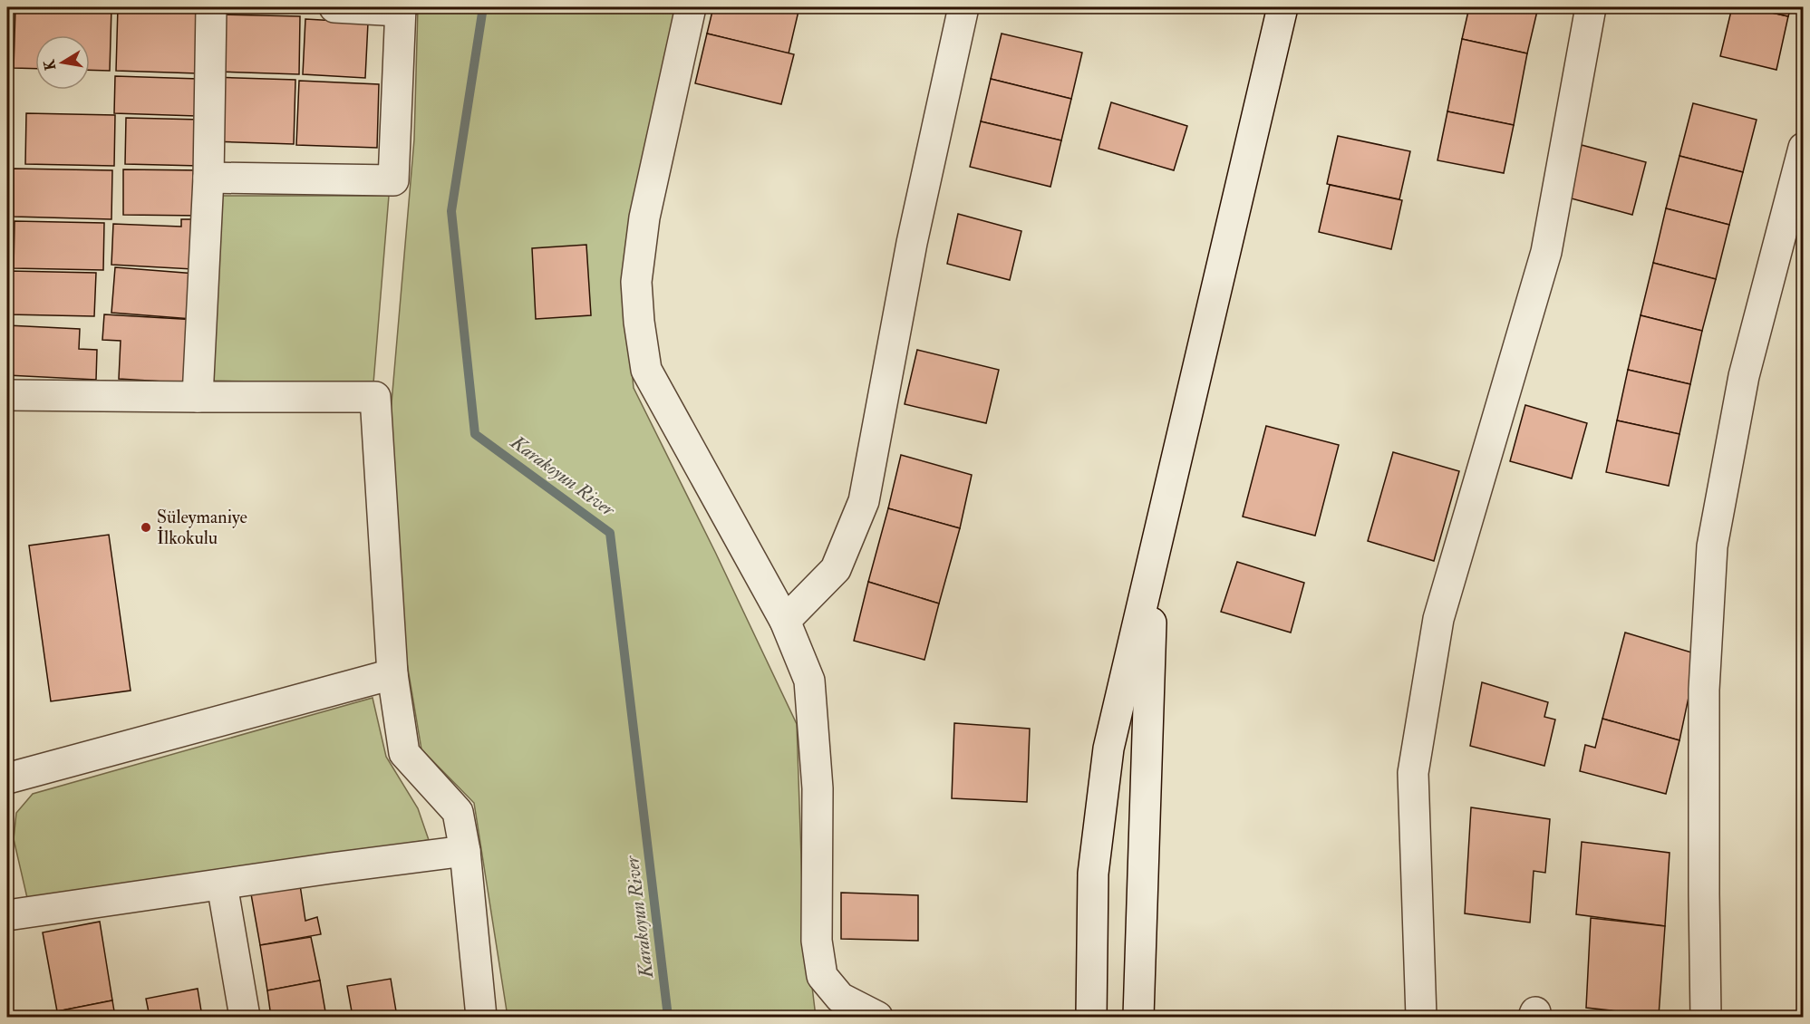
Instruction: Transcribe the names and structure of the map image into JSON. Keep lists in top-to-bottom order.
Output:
{
  "water": ["Karakoyun River"],
  "places": ["Süleymaniye İlkokulu"],
  "north": "left"
}
